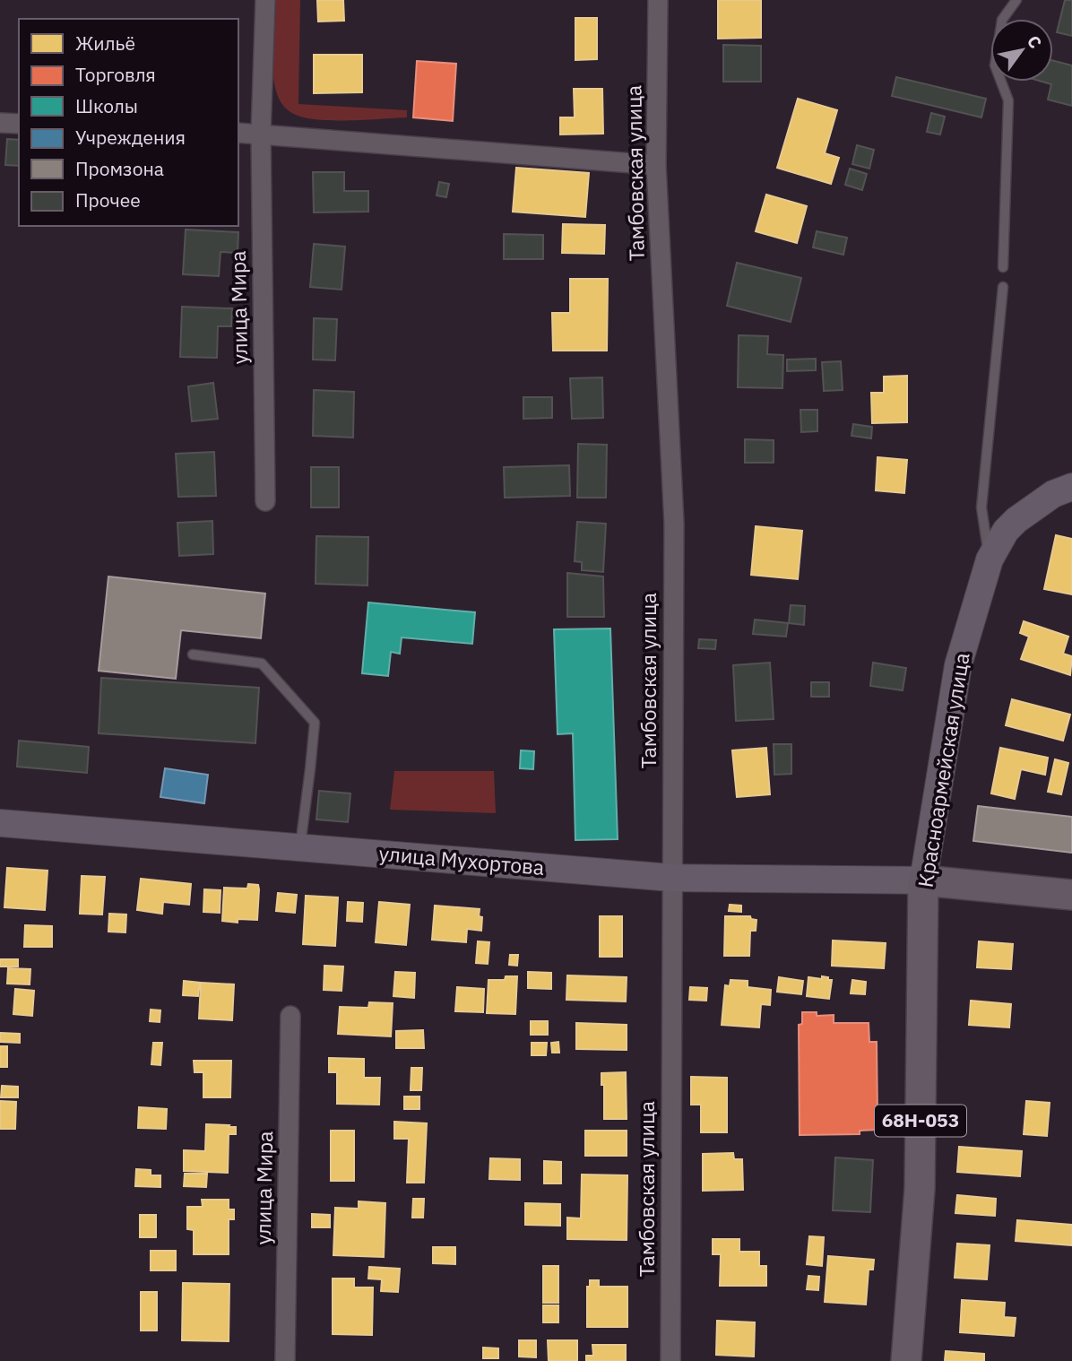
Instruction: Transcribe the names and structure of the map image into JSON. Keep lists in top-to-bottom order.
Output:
{
  "streets": {
    "main road": ["Красноармейская улица", "68Н-053"],
    "street": ["Тамбовская улица", "улица Мира", "улица Мухортова"]
  },
  "crossings": [
    ["Тамбовская улица", "улица Мухортова"],
    ["Красноармейская улица", "улица Мухортова"]
  ],
  "legend": [
    "Жильё",
    "Торговля",
    "Школы",
    "Учреждения",
    "Промзона",
    "Прочее"
  ],
  "north": "top right"
}
